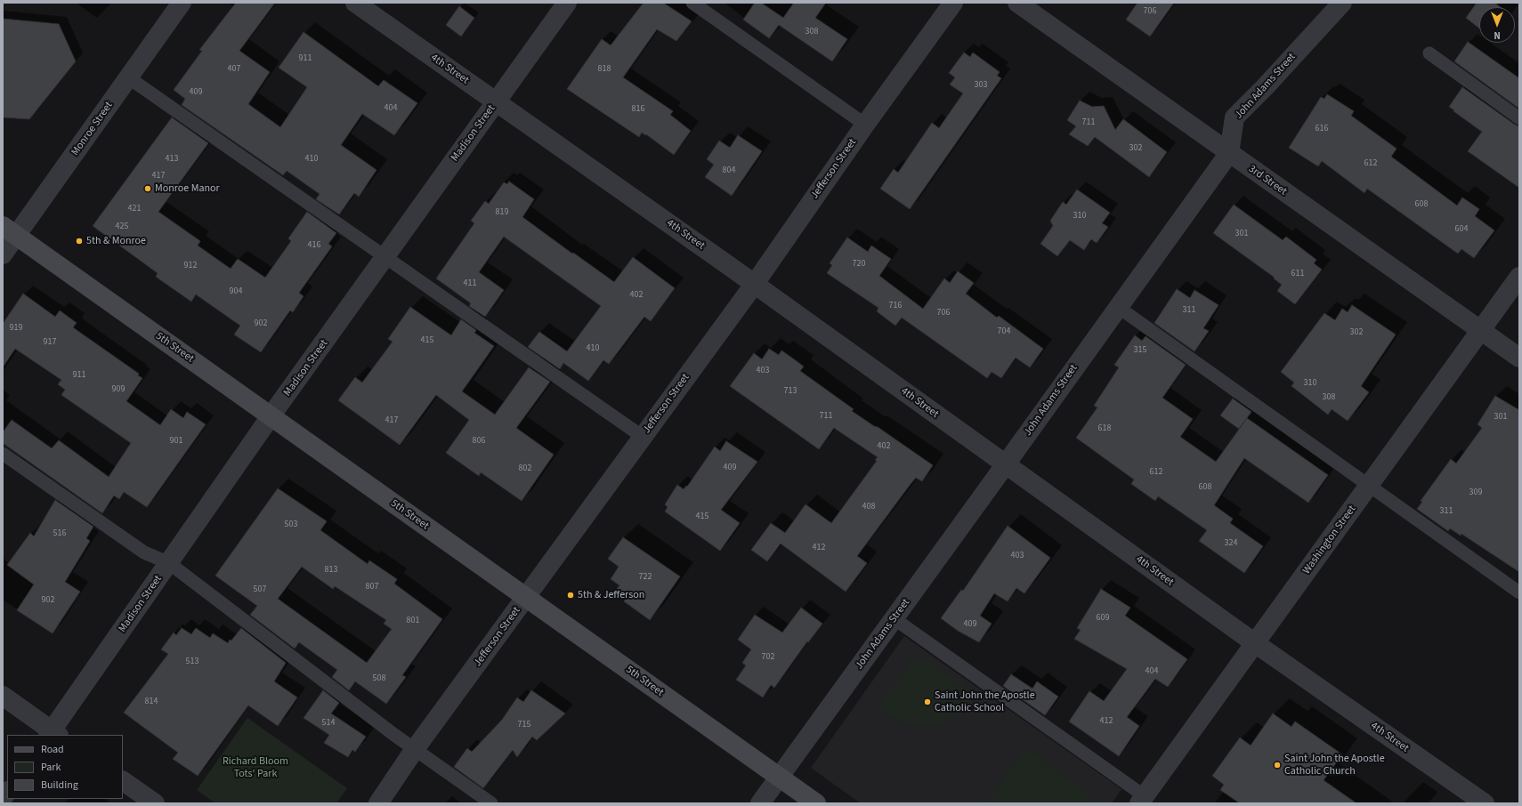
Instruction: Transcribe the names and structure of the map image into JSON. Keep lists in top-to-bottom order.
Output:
{
  "streets": {
    "main road": ["5th Street"],
    "street": [
      "4th Street",
      "John Adams Street",
      "Monroe Street",
      "Madison Street",
      "Jefferson Street",
      "3rd Street",
      "Washington Street"
    ]
  },
  "crossings": [
    ["4th Street", "John Adams Street"],
    ["4th Street", "Madison Street"],
    ["4th Street", "Jefferson Street"],
    ["4th Street", "Washington Street"],
    ["John Adams Street", "3rd Street"],
    ["John Adams Street", "5th Street"],
    ["Monroe Street", "5th Street"],
    ["Madison Street", "5th Street"],
    ["Jefferson Street", "5th Street"],
    ["3rd Street", "Washington Street"]
  ],
  "parks": ["Richard Bloom Tots' Park"],
  "places": [
    "Monroe Manor",
    "5th & Monroe",
    "5th & Jefferson",
    "Saint John the Apostle Catholic School",
    "Saint John the Apostle Catholic Church"
  ],
  "house_numbers": [
    "706",
    "308",
    "911",
    "407",
    "818",
    "303",
    "409",
    "404",
    "816",
    "711",
    "616",
    "302",
    "413",
    "410",
    "612",
    "804",
    "417",
    "608",
    "421",
    "819",
    "310",
    "425",
    "604",
    "301",
    "416",
    "720",
    "912",
    "611",
    "411",
    "904",
    "402",
    "716",
    "311",
    "706",
    "902",
    "919",
    "704",
    "302",
    "415",
    "917",
    "410",
    "315",
    "403",
    "911",
    "310",
    "909",
    "713",
    "308",
    "711",
    "301",
    "417",
    "618",
    "901",
    "806",
    "402",
    "409",
    "802",
    "612",
    "608",
    "309",
    "408",
    "311",
    "415",
    "503",
    "516",
    "324",
    "412",
    "403",
    "813",
    "722",
    "807",
    "507",
    "902",
    "609",
    "801",
    "409",
    "702",
    "513",
    "404",
    "508",
    "814",
    "412",
    "514",
    "715"
  ],
  "legend": ["Road", "Park", "Building"],
  "north": "bottom"
}
